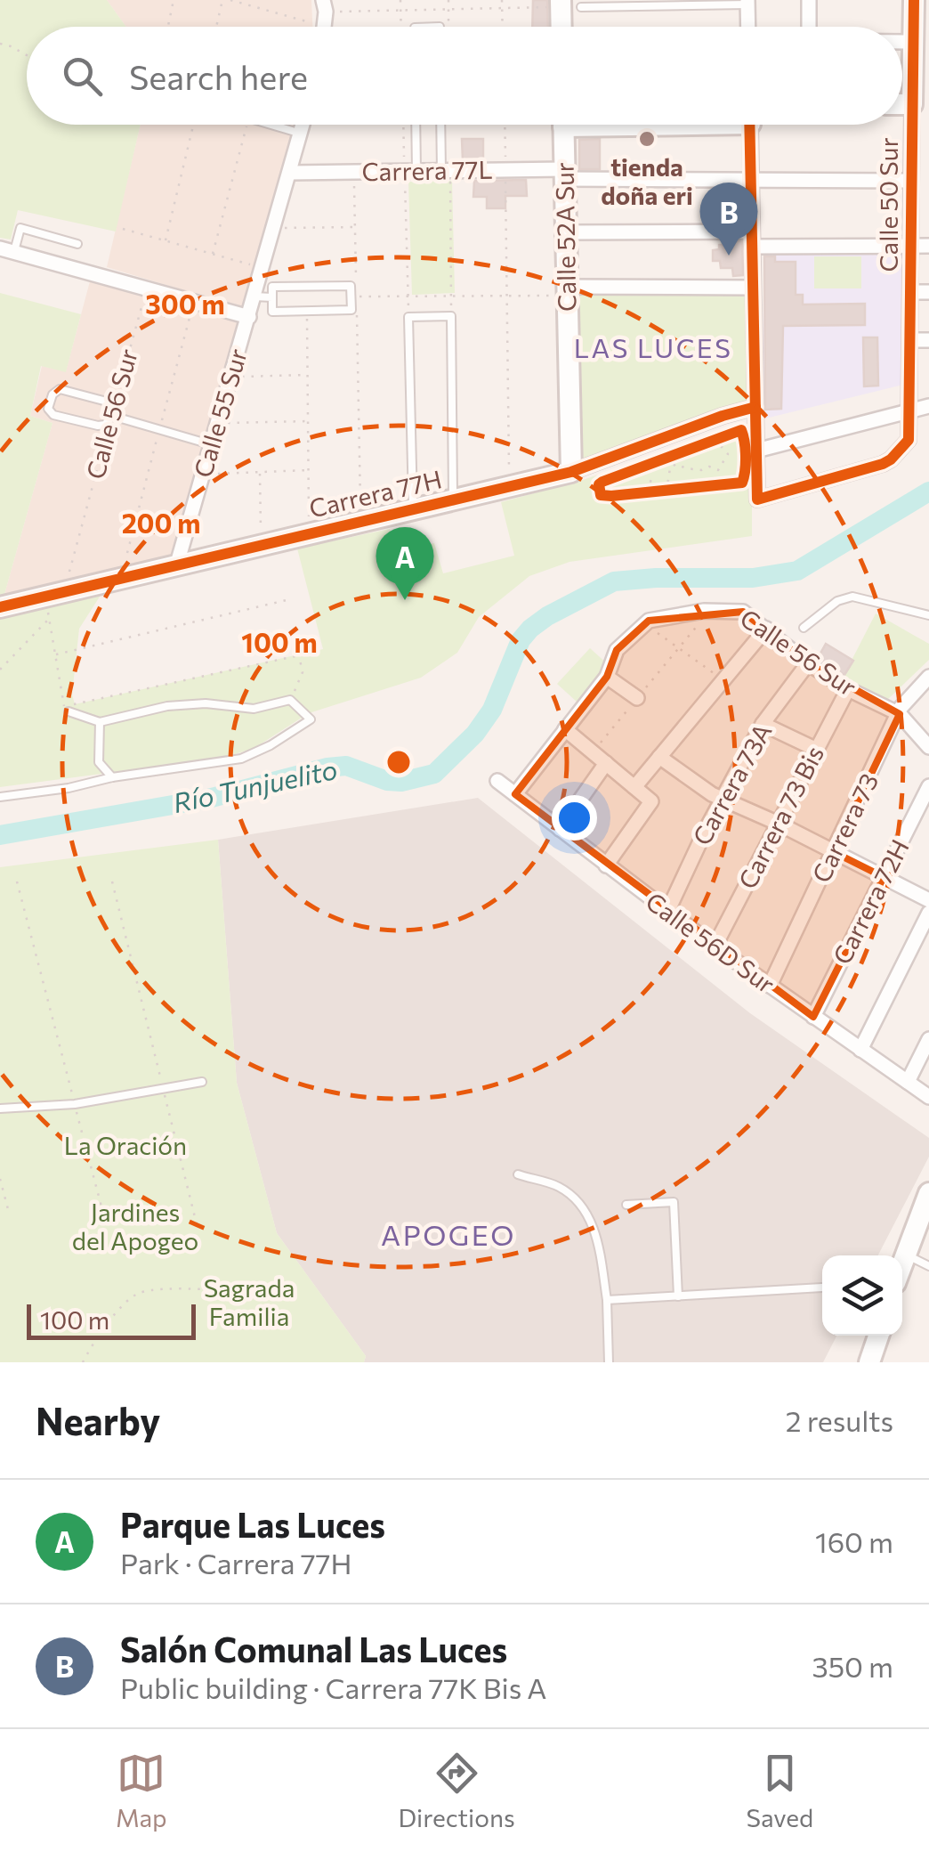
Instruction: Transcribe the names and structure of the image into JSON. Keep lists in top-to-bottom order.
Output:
{
  "streets": {
    "street": [
      "Carrera 77L",
      "Calle 50 Sur",
      "Calle 52A Sur",
      "Calle 55 Sur",
      "Calle 56 Sur",
      "Carrera 77H",
      "Carrera 73A",
      "Carrera 73 Bis",
      "Carrera 73",
      "Carrera 72H",
      "Calle 56D Sur"
    ]
  },
  "crossings": [
    ["Carrera 77L", "Calle 50 Sur"],
    ["Carrera 77L", "Calle 52A Sur"],
    ["Carrera 77L", "Calle 55 Sur"],
    ["Calle 52A Sur", "Carrera 77H"],
    ["Calle 55 Sur", "Carrera 77H"],
    ["Calle 56 Sur", "Carrera 73A"],
    ["Calle 56 Sur", "Carrera 73 Bis"],
    ["Calle 56 Sur", "Carrera 73"],
    ["Carrera 73A", "Calle 56D Sur"],
    ["Carrera 73 Bis", "Calle 56D Sur"],
    ["Carrera 73", "Calle 56D Sur"],
    ["Carrera 72H", "Calle 56D Sur"]
  ],
  "districts": ["LAS LUCES", "APOGEO"],
  "water": ["Río Tunjuelito"],
  "parks": ["La Oración", "Jardines del Apogeo", "Sagrada Familia"],
  "places": ["tienda doña eri"],
  "scale_bar": "100 m",
  "page": {
    "search": "Search here",
    "pins": ["B", "A"],
    "scale": "100 m",
    "heading": ["Nearby", "2 results"],
    "list": [
      {
        "mark": "A",
        "name": "Parque Las Luces",
        "note": "Park · Carrera 77H",
        "value": "160 m"
      },
      {
        "mark": "B",
        "name": "Salón Comunal Las Luces",
        "note": "Public building · Carrera 77K Bis A",
        "value": "350 m"
      }
    ],
    "nav": ["Map", "Directions", "Saved"]
  },
  "rings": ["300 m", "200 m", "100 m"]
}
